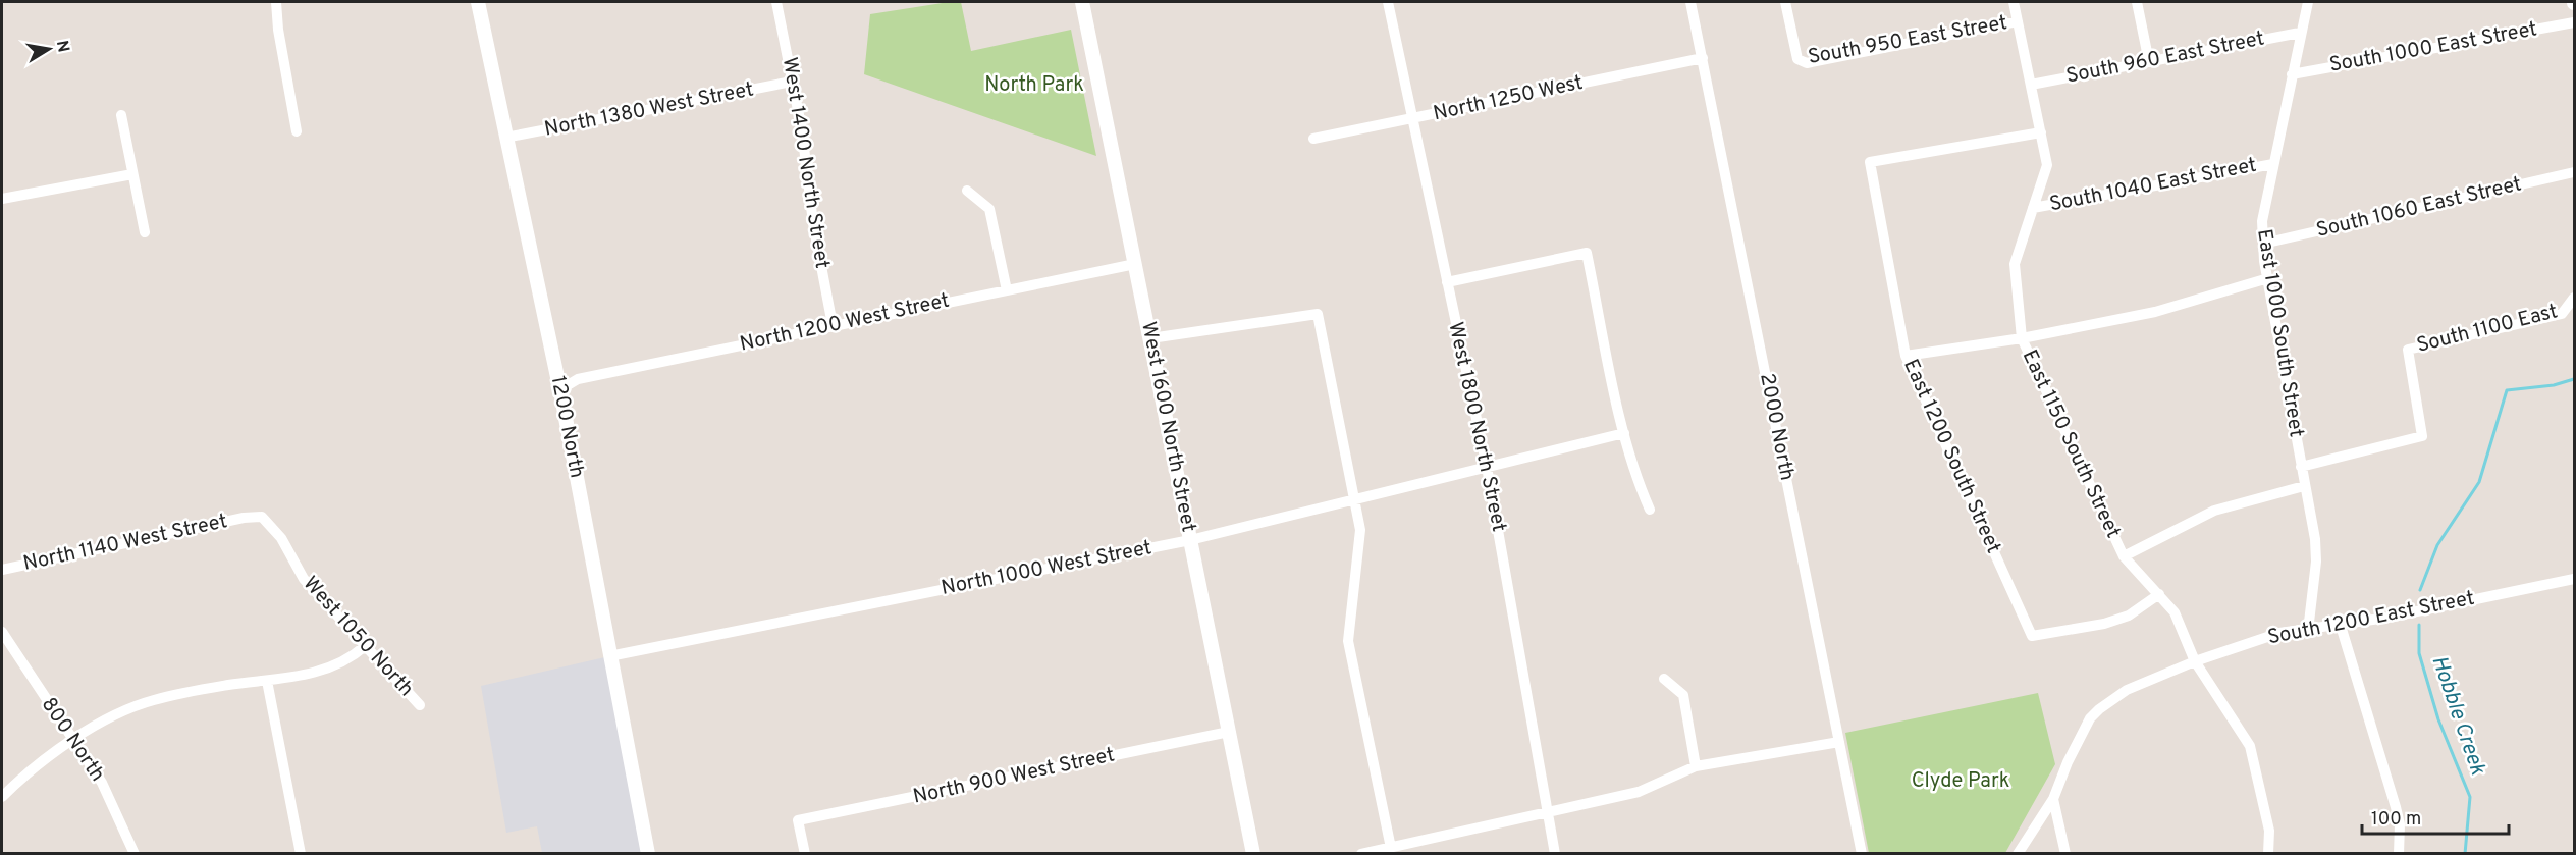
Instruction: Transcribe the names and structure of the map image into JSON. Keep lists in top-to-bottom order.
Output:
{
  "streets": {
    "street": [
      "South 950 East Street",
      "South 1000 East Street",
      "South 960 East Street",
      "North 1250 West",
      "North 1380 West Street",
      "West 1400 North Street",
      "South 1040 East Street",
      "South 1060 East Street",
      "North 1200 West Street",
      "South 1100 East",
      "East 1000 South Street",
      "1200 North",
      "West 1600 North Street",
      "West 1800 North Street",
      "2000 North",
      "East 1150 South Street",
      "East 1200 South Street",
      "North 1140 West Street",
      "North 1000 West Street",
      "South 1200 East Street",
      "West 1050 North",
      "800 North",
      "North 900 West Street"
    ]
  },
  "crossings": [
    ["South 950 East Street", "East 1150 South Street"],
    ["South 1000 East Street", "East 1000 South Street"],
    ["South 960 East Street", "East 1000 South Street"],
    ["South 960 East Street", "East 1150 South Street"],
    ["North 1250 West", "West 1800 North Street"],
    ["North 1250 West", "2000 North"],
    ["North 1380 West Street", "West 1400 North Street"],
    ["North 1380 West Street", "1200 North"],
    ["West 1400 North Street", "North 1200 West Street"],
    ["South 1040 East Street", "East 1000 South Street"],
    ["South 1040 East Street", "East 1150 South Street"],
    ["South 1060 East Street", "East 1000 South Street"],
    ["North 1200 West Street", "1200 North"],
    ["North 1200 West Street", "West 1600 North Street"],
    ["South 1100 East", "East 1000 South Street"],
    ["East 1000 South Street", "South 1200 East Street"],
    ["1200 North", "North 1000 West Street"],
    ["West 1600 North Street", "North 1000 West Street"],
    ["West 1600 North Street", "North 900 West Street"],
    ["West 1800 North Street", "North 1000 West Street"],
    ["East 1150 South Street", "East 1200 South Street"],
    ["East 1150 South Street", "South 1200 East Street"],
    ["North 1140 West Street", "West 1050 North"]
  ],
  "water": ["Hobble Creek"],
  "parks": ["North Park", "Clyde Park"],
  "scale_bar": "100 m",
  "north": "right"
}
